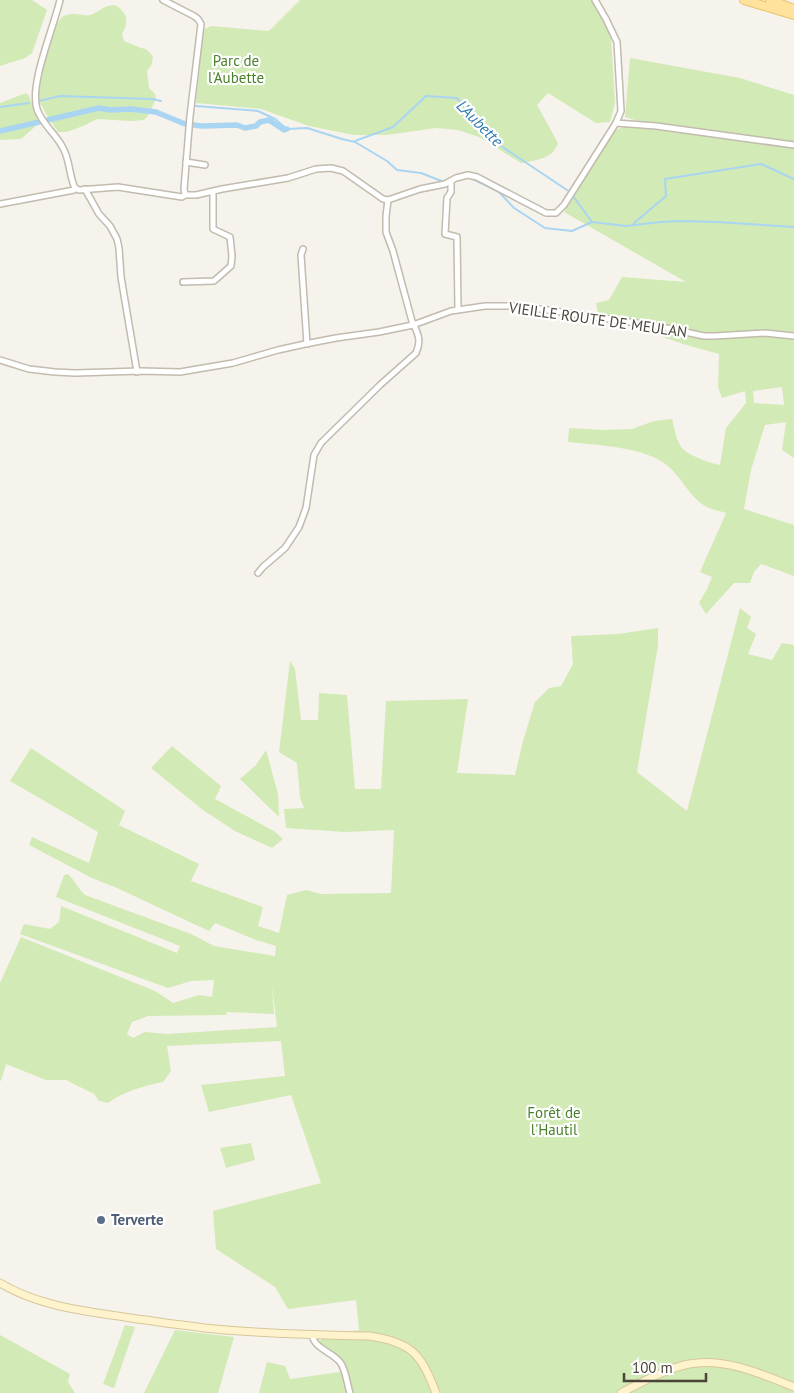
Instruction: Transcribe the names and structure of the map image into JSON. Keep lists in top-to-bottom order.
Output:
{
  "streets": {
    "street": ["VIEILLE ROUTE DE MEULAN"]
  },
  "water": ["L'Aubette"],
  "parks": ["Parc de l'Aubette", "Forêt de l'Hautil"],
  "places": ["Terverte"],
  "scale_bar": "100 m"
}
